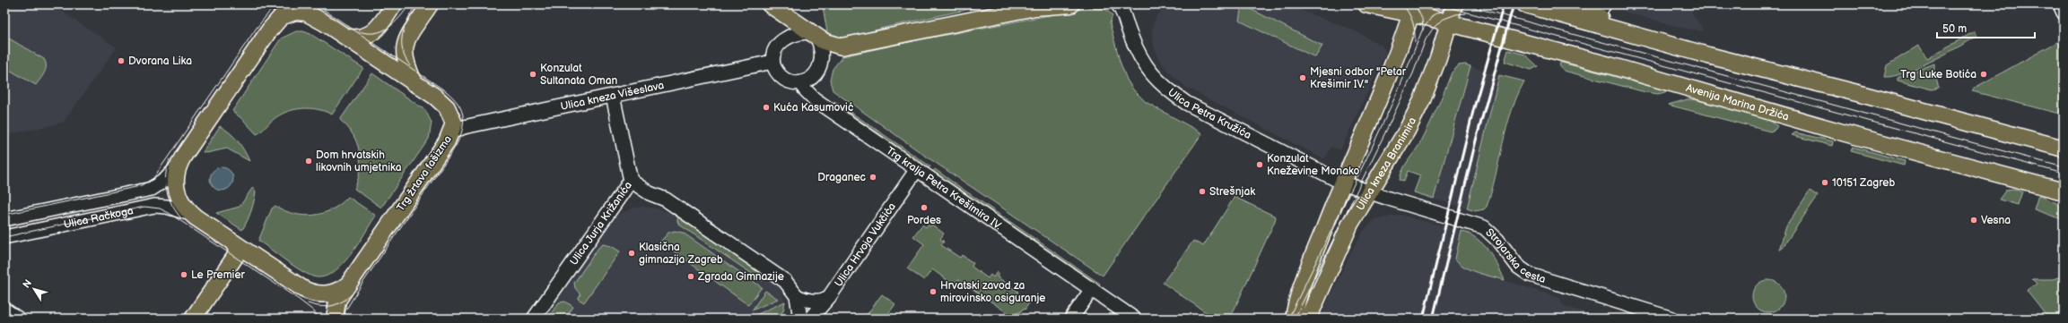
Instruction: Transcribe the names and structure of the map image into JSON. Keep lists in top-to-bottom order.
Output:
{
  "streets": {
    "main road": ["Avenija Marina Držića", "Ulica kneza Branimira", "Trg žrtava fašizma"],
    "street": [
      "Ulica kneza Višeslava",
      "Ulica Petra Kružića",
      "Trg kralja Petra Krešimira IV.",
      "Ulica Račkoga",
      "Ulica Jurja Križanića",
      "Ulica Hrvoja Vukčića",
      "Strojarska cesta"
    ]
  },
  "crossings": [
    ["Ulica kneza Višeslava", "Trg žrtava fašizma"],
    ["Ulica kneza Višeslava", "Trg kralja Petra Krešimira IV."],
    ["Ulica kneza Višeslava", "Ulica Jurja Križanića"],
    ["Avenija Marina Držića", "Ulica kneza Branimira"],
    ["Ulica Petra Kružića", "Strojarska cesta"],
    ["Ulica kneza Branimira", "Strojarska cesta"],
    ["Trg žrtava fašizma", "Ulica Račkoga"],
    ["Trg kralja Petra Krešimira IV.", "Ulica Hrvoja Vukčića"]
  ],
  "places": [
    "Dvorana Lika",
    "Konzulat Sultanata Oman",
    "Trg Luke Botića",
    "Mjesni odbor \"Petar Krešimir IV.\"",
    "Kuća Kasumović",
    "Dom hrvatskih likovnih umjetnika",
    "Konzulat Kneževine Monako",
    "Draganec",
    "10151 Zagreb",
    "Strešnjak",
    "Pordes",
    "Vesna",
    "Klasična gimnazija Zagreb",
    "Le Premier",
    "Zgrada Gimnazije",
    "Hrvatski zavod za mirovinsko osiguranje"
  ],
  "scale_bar": "50 m",
  "north": "top left"
}
